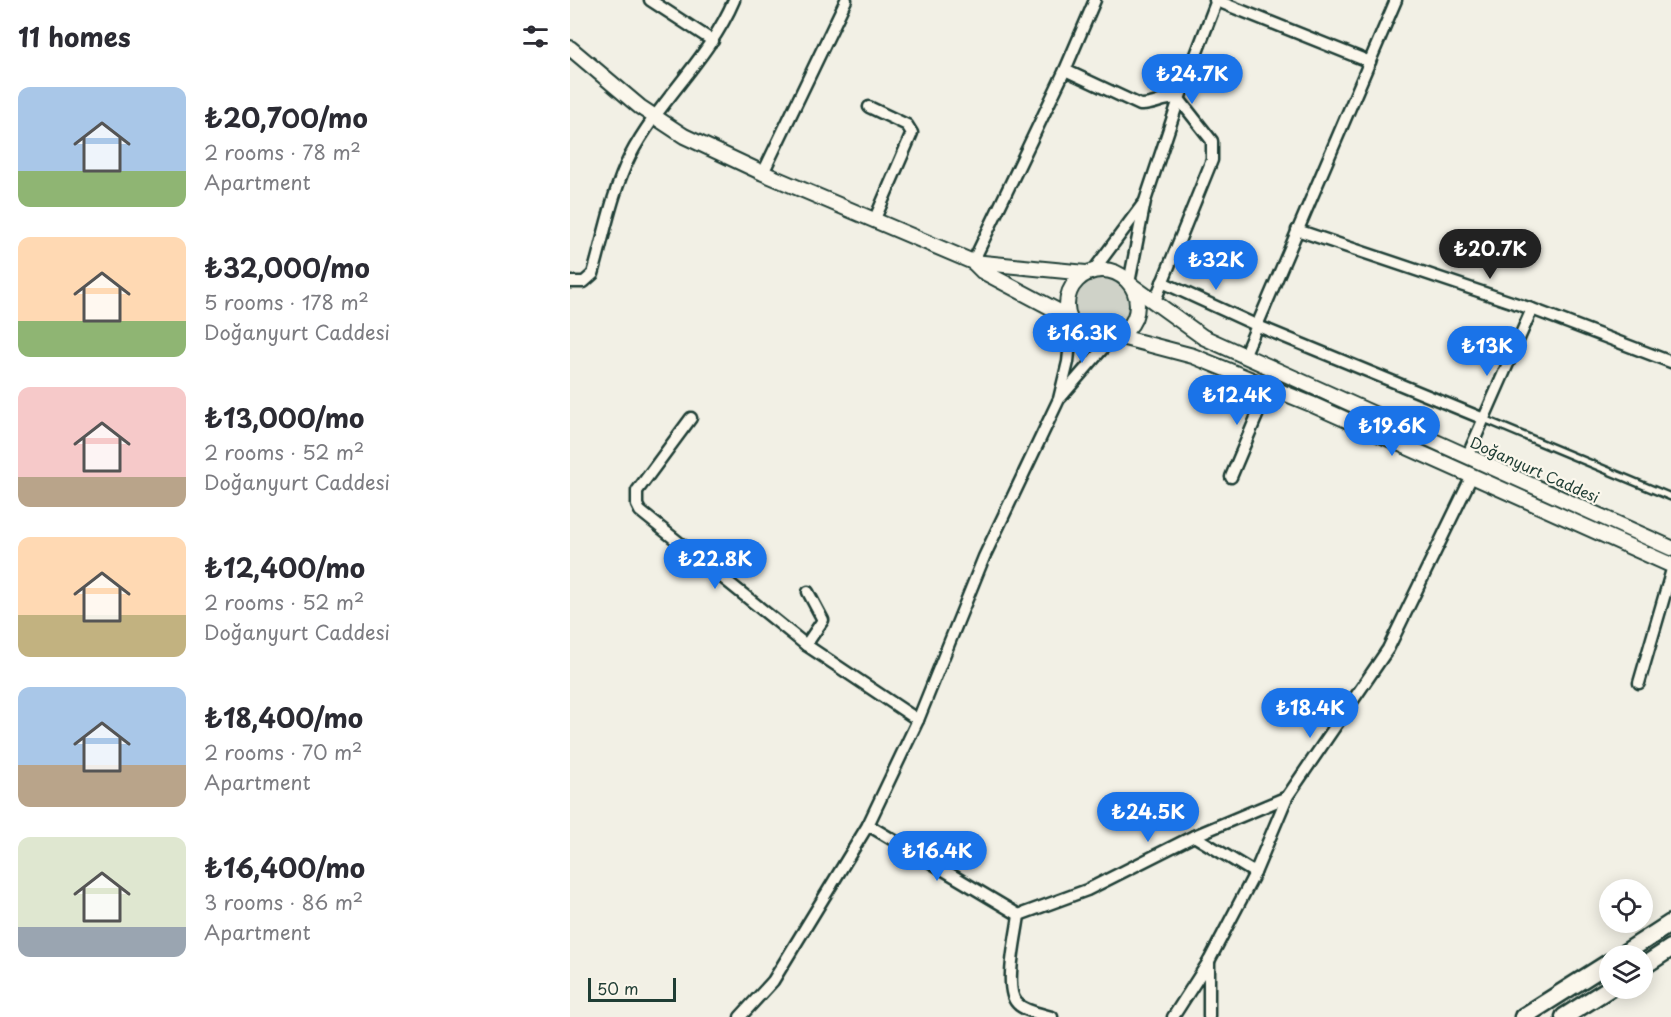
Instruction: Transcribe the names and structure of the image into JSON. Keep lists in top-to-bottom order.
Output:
{
  "streets": {
    "street": ["Doğanyurt Caddesi"]
  },
  "scale_bar": "50 m",
  "page": {
    "heading": "11 homes",
    "price": [
      "₺24.7K",
      "₺20.7K",
      "₺32K",
      "₺16.3K",
      "₺13K",
      "₺12.4K",
      "₺19.6K",
      "₺22.8K",
      "₺18.4K",
      "₺24.5K",
      "₺16.4K"
    ],
    "list": [
      {
        "name": "₺20,700/mo",
        "note": "2 rooms · 78 m² · Apartment"
      },
      {
        "name": "₺32,000/mo",
        "note": "5 rooms · 178 m² · Doğanyurt Caddesi"
      },
      {
        "name": "₺13,000/mo",
        "note": "2 rooms · 52 m² · Doğanyurt Caddesi"
      },
      {
        "name": "₺12,400/mo",
        "note": "2 rooms · 52 m² · Doğanyurt Caddesi"
      },
      {
        "name": "₺18,400/mo",
        "note": "2 rooms · 70 m² · Apartment"
      },
      {
        "name": "₺16,400/mo",
        "note": "3 rooms · 86 m² · Apartment"
      }
    ],
    "scale": "50 m"
  }
}
